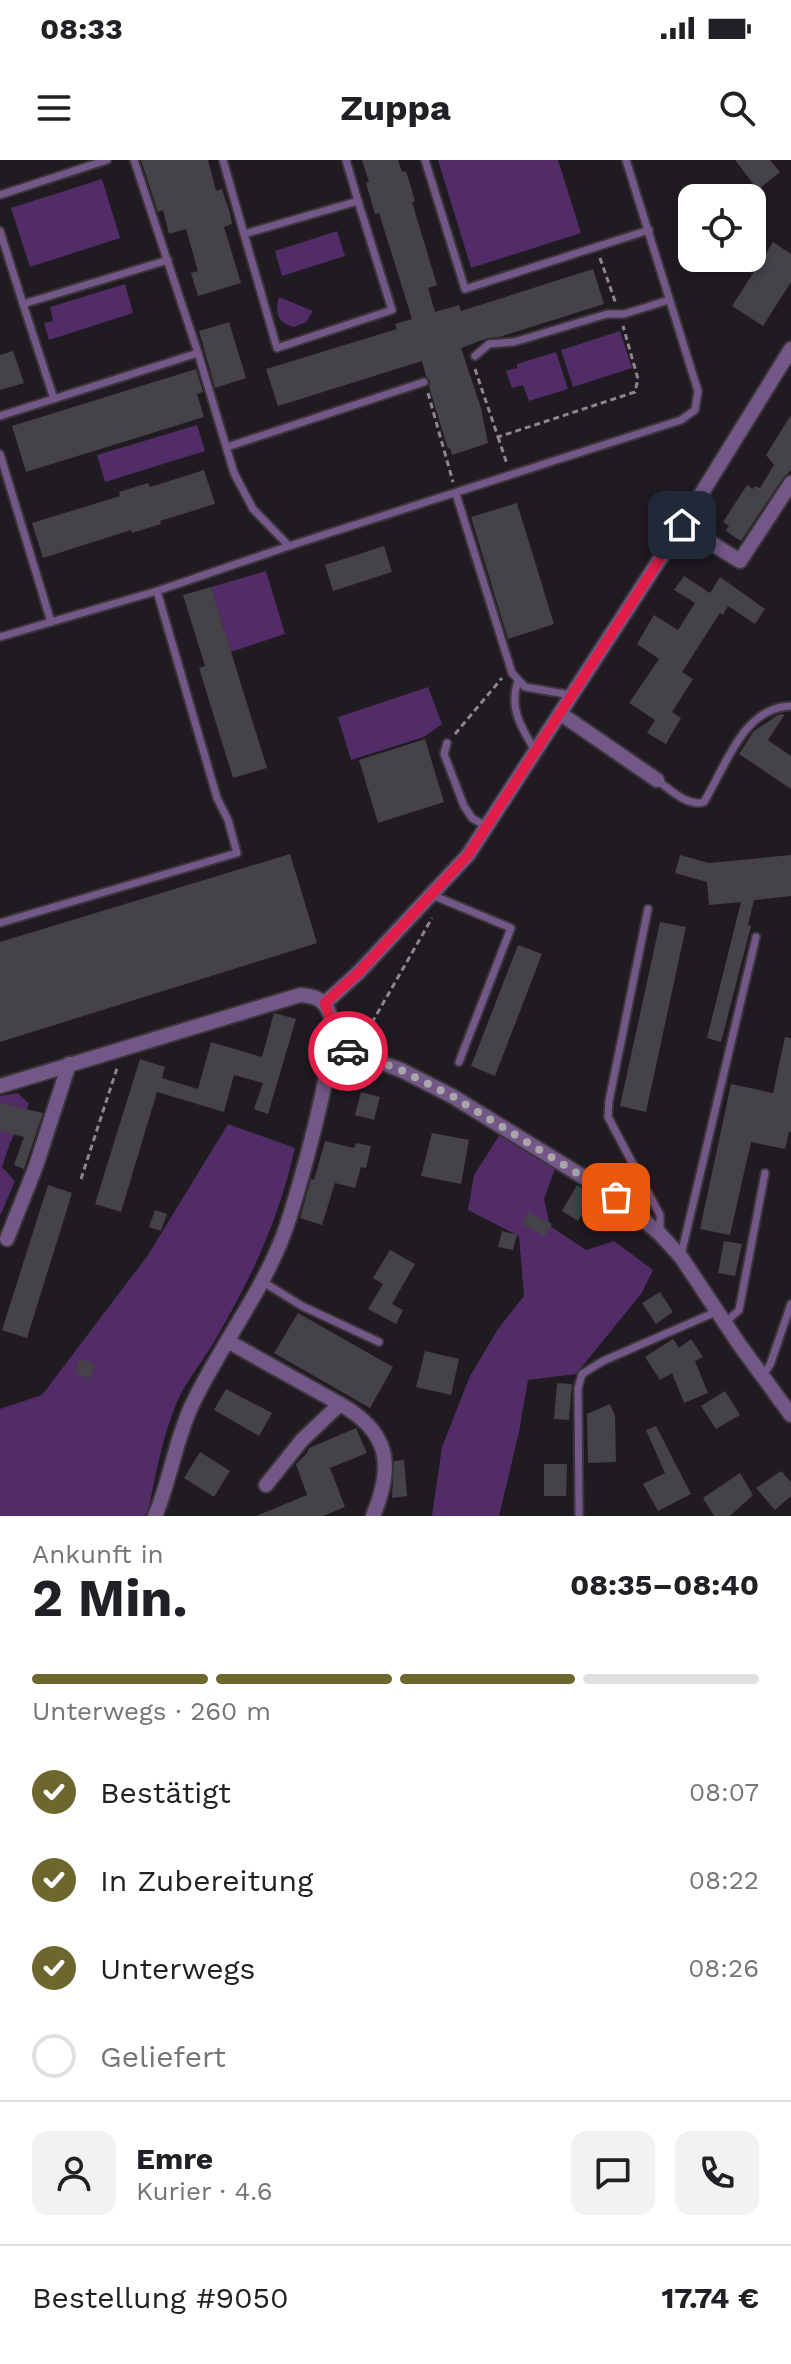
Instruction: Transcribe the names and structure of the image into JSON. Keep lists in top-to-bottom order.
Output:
{
  "page": {
    "status": "08:33",
    "header": "Zuppa",
    "heading": ["2 Min.", "Ankunft in", "08:35–08:40"],
    "panel": [
      "Emre",
      "Kurier · 4.6",
      "Bestellung #9050",
      "17.74 €"
    ],
    "bar": "Unterwegs · 260 m",
    "list": [
      ["Bestätigt", "08:07"],
      ["In Zubereitung", "08:22"],
      ["Unterwegs", "08:26"],
      "Geliefert"
    ]
  }
}
